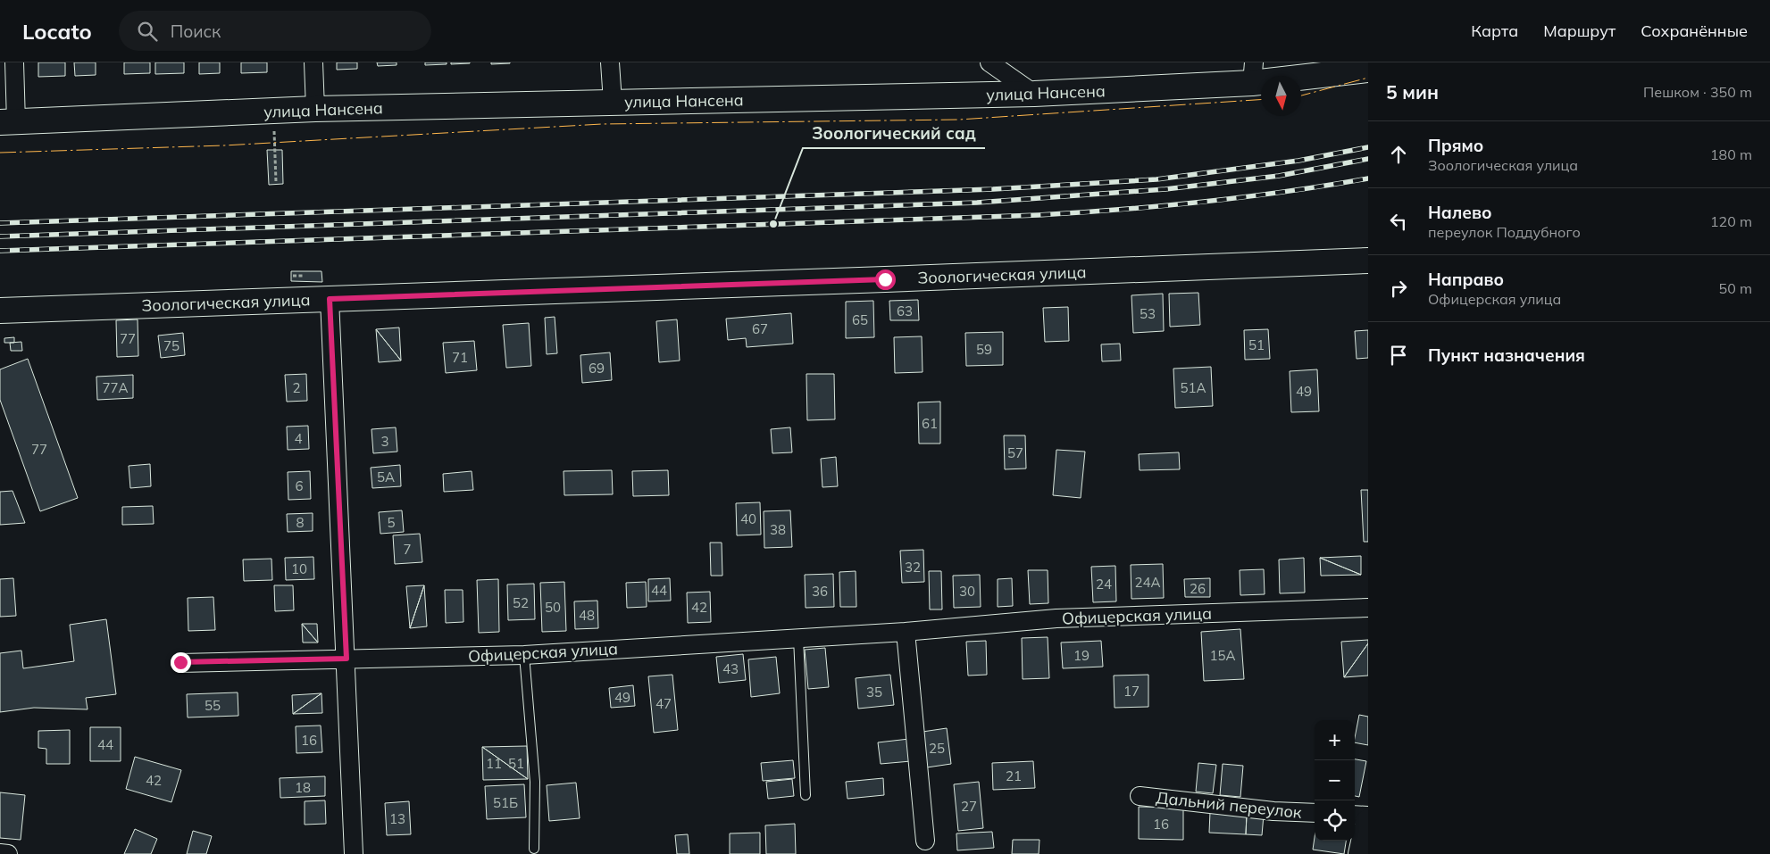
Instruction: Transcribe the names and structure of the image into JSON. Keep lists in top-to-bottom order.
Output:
{
  "streets": {
    "main road": ["улица Нансена", "Зоологическая улица"],
    "street": ["Офицерская улица", "Дальний переулок"]
  },
  "places": ["Зоологический сад"],
  "house_numbers": [
    "63",
    "53",
    "65",
    "67",
    "77",
    "51",
    "75",
    "59",
    "71",
    "69",
    "77А",
    "2",
    "51А",
    "49",
    "61",
    "4",
    "3",
    "77",
    "57",
    "5А",
    "6",
    "40",
    "8",
    "5",
    "38",
    "7",
    "32",
    "10",
    "24А",
    "24",
    "26",
    "44",
    "36",
    "30",
    "52",
    "50",
    "42",
    "48",
    "19",
    "15А",
    "43",
    "17",
    "35",
    "49",
    "47",
    "55",
    "16",
    "44",
    "25",
    "11",
    "51",
    "21",
    "42",
    "18",
    "51Б",
    "27",
    "13",
    "16"
  ],
  "north": "bottom",
  "page": {
    "header": "Locato",
    "search": "Поиск",
    "nav": ["Карта", "Маршрут", "Сохранённые"],
    "heading": ["5 мин", "Пешком · 350 m"],
    "list": [
      ["Прямо", "Зоологическая улица", "180 m"],
      ["Налево", "переулок Поддубного", "120 m"],
      ["Направо", "Офицерская улица", "50 m"],
      "Пункт назначения"
    ],
    "map_buttons": ["+", "−"]
  }
}
